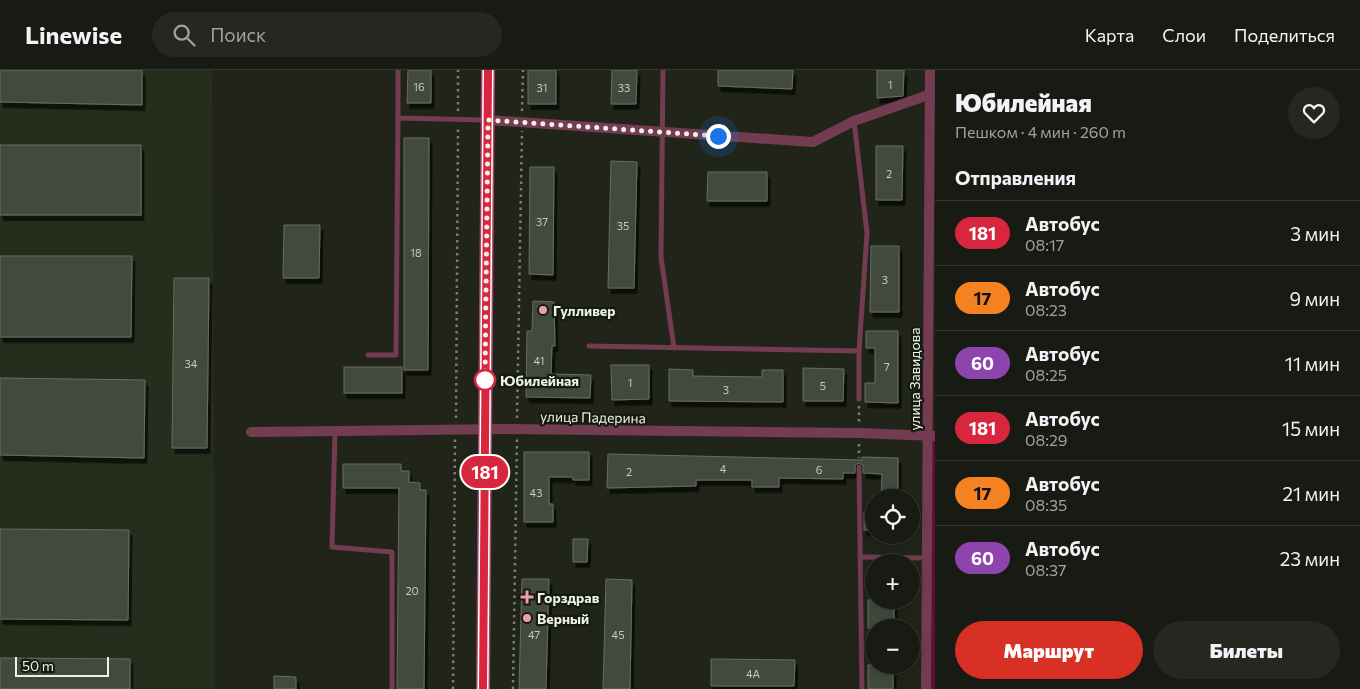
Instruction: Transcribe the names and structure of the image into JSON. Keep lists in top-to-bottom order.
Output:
{
  "streets": {
    "street": ["улица Завидова", "улица Падерина"]
  },
  "crossings": [
    ["улица Завидова", "улица Падерина"]
  ],
  "places": {
    "other": ["Гулливер", "Юбилейная", "Верный"],
    "health": ["Горздрав"]
  },
  "lines": ["bus line 181"],
  "house_numbers": [
    "1",
    "16",
    "31",
    "33",
    "2",
    "37",
    "35",
    "18",
    "3",
    "41",
    "34",
    "7",
    "1",
    "5",
    "3",
    "4",
    "6",
    "2",
    "43",
    "20",
    "47",
    "45",
    "4А"
  ],
  "scale_bar": "50 m",
  "page": {
    "header": "Linewise",
    "search": "Поиск",
    "nav": ["Карта", "Слои", "Поделиться"],
    "on_map": "181",
    "heading": [
      ["Юбилейная", "Пешком · 4 мин · 260 m"],
      "Отправления"
    ],
    "list": [
      {
        "mark": "181",
        "name": "Автобус",
        "note": "08:17",
        "value": "3 мин"
      },
      {
        "mark": "17",
        "name": "Автобус",
        "note": "08:23",
        "value": "9 мин"
      },
      {
        "mark": "60",
        "name": "Автобус",
        "note": "08:25",
        "value": "11 мин"
      },
      {
        "mark": "181",
        "name": "Автобус",
        "note": "08:29",
        "value": "15 мин"
      },
      {
        "mark": "17",
        "name": "Автобус",
        "note": "08:35",
        "value": "21 мин"
      },
      {
        "mark": "60",
        "name": "Автобус",
        "note": "08:37",
        "value": "23 мин"
      }
    ],
    "map_buttons": ["+", "−"],
    "buttons": ["Маршрут", "Билеты"],
    "scale": "50 m"
  }
}
